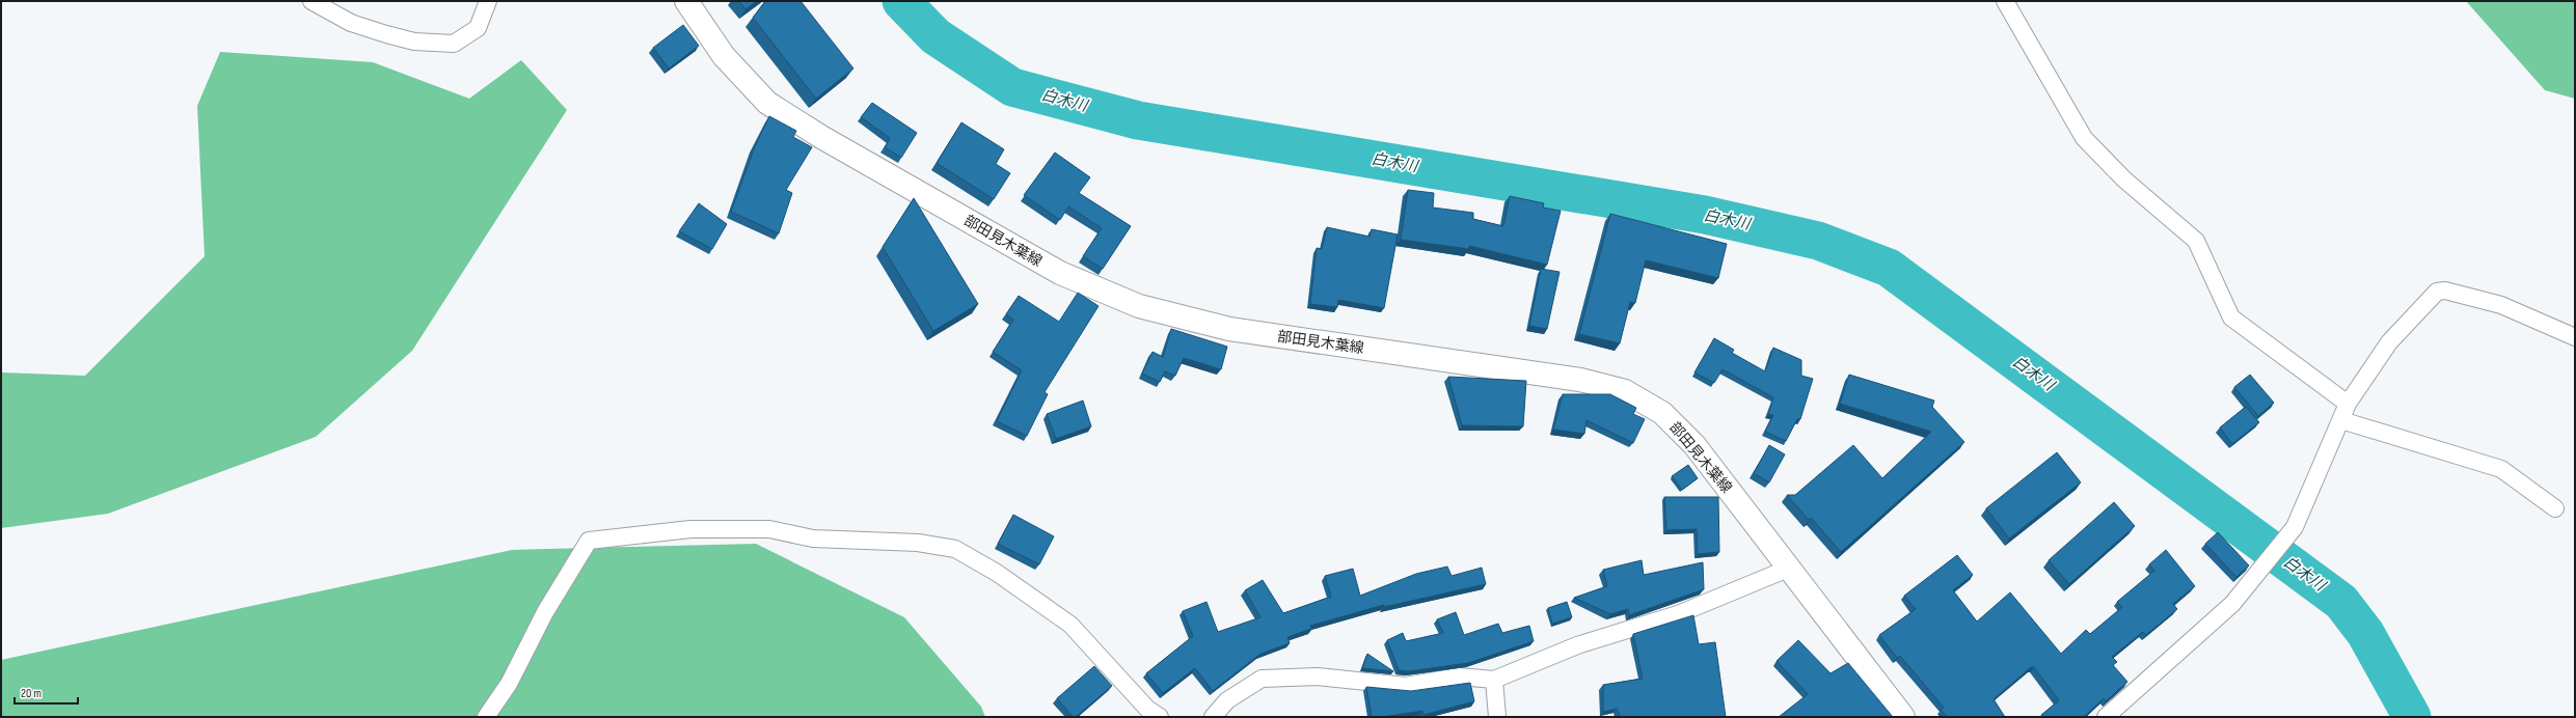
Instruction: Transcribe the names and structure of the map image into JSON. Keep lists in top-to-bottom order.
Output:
{
  "streets": {
    "main road": ["部田見木葉線"]
  },
  "water": ["白木川"],
  "scale_bar": "20 m"
}
